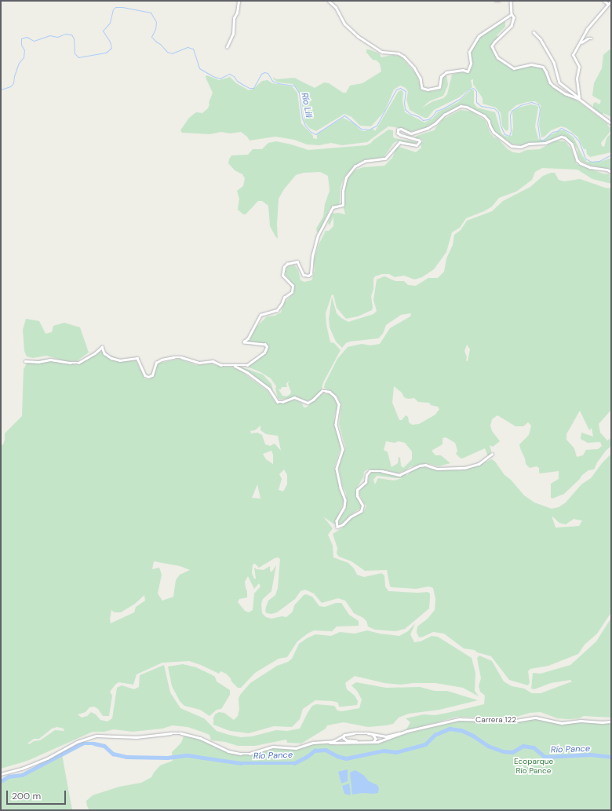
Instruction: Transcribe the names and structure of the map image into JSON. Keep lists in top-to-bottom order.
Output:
{
  "streets": {
    "street": ["Carrera 122"]
  },
  "water": ["Río Lili", "Río Pance"],
  "parks": ["Ecoparque Río Pance"],
  "scale_bar": "200 m"
}
